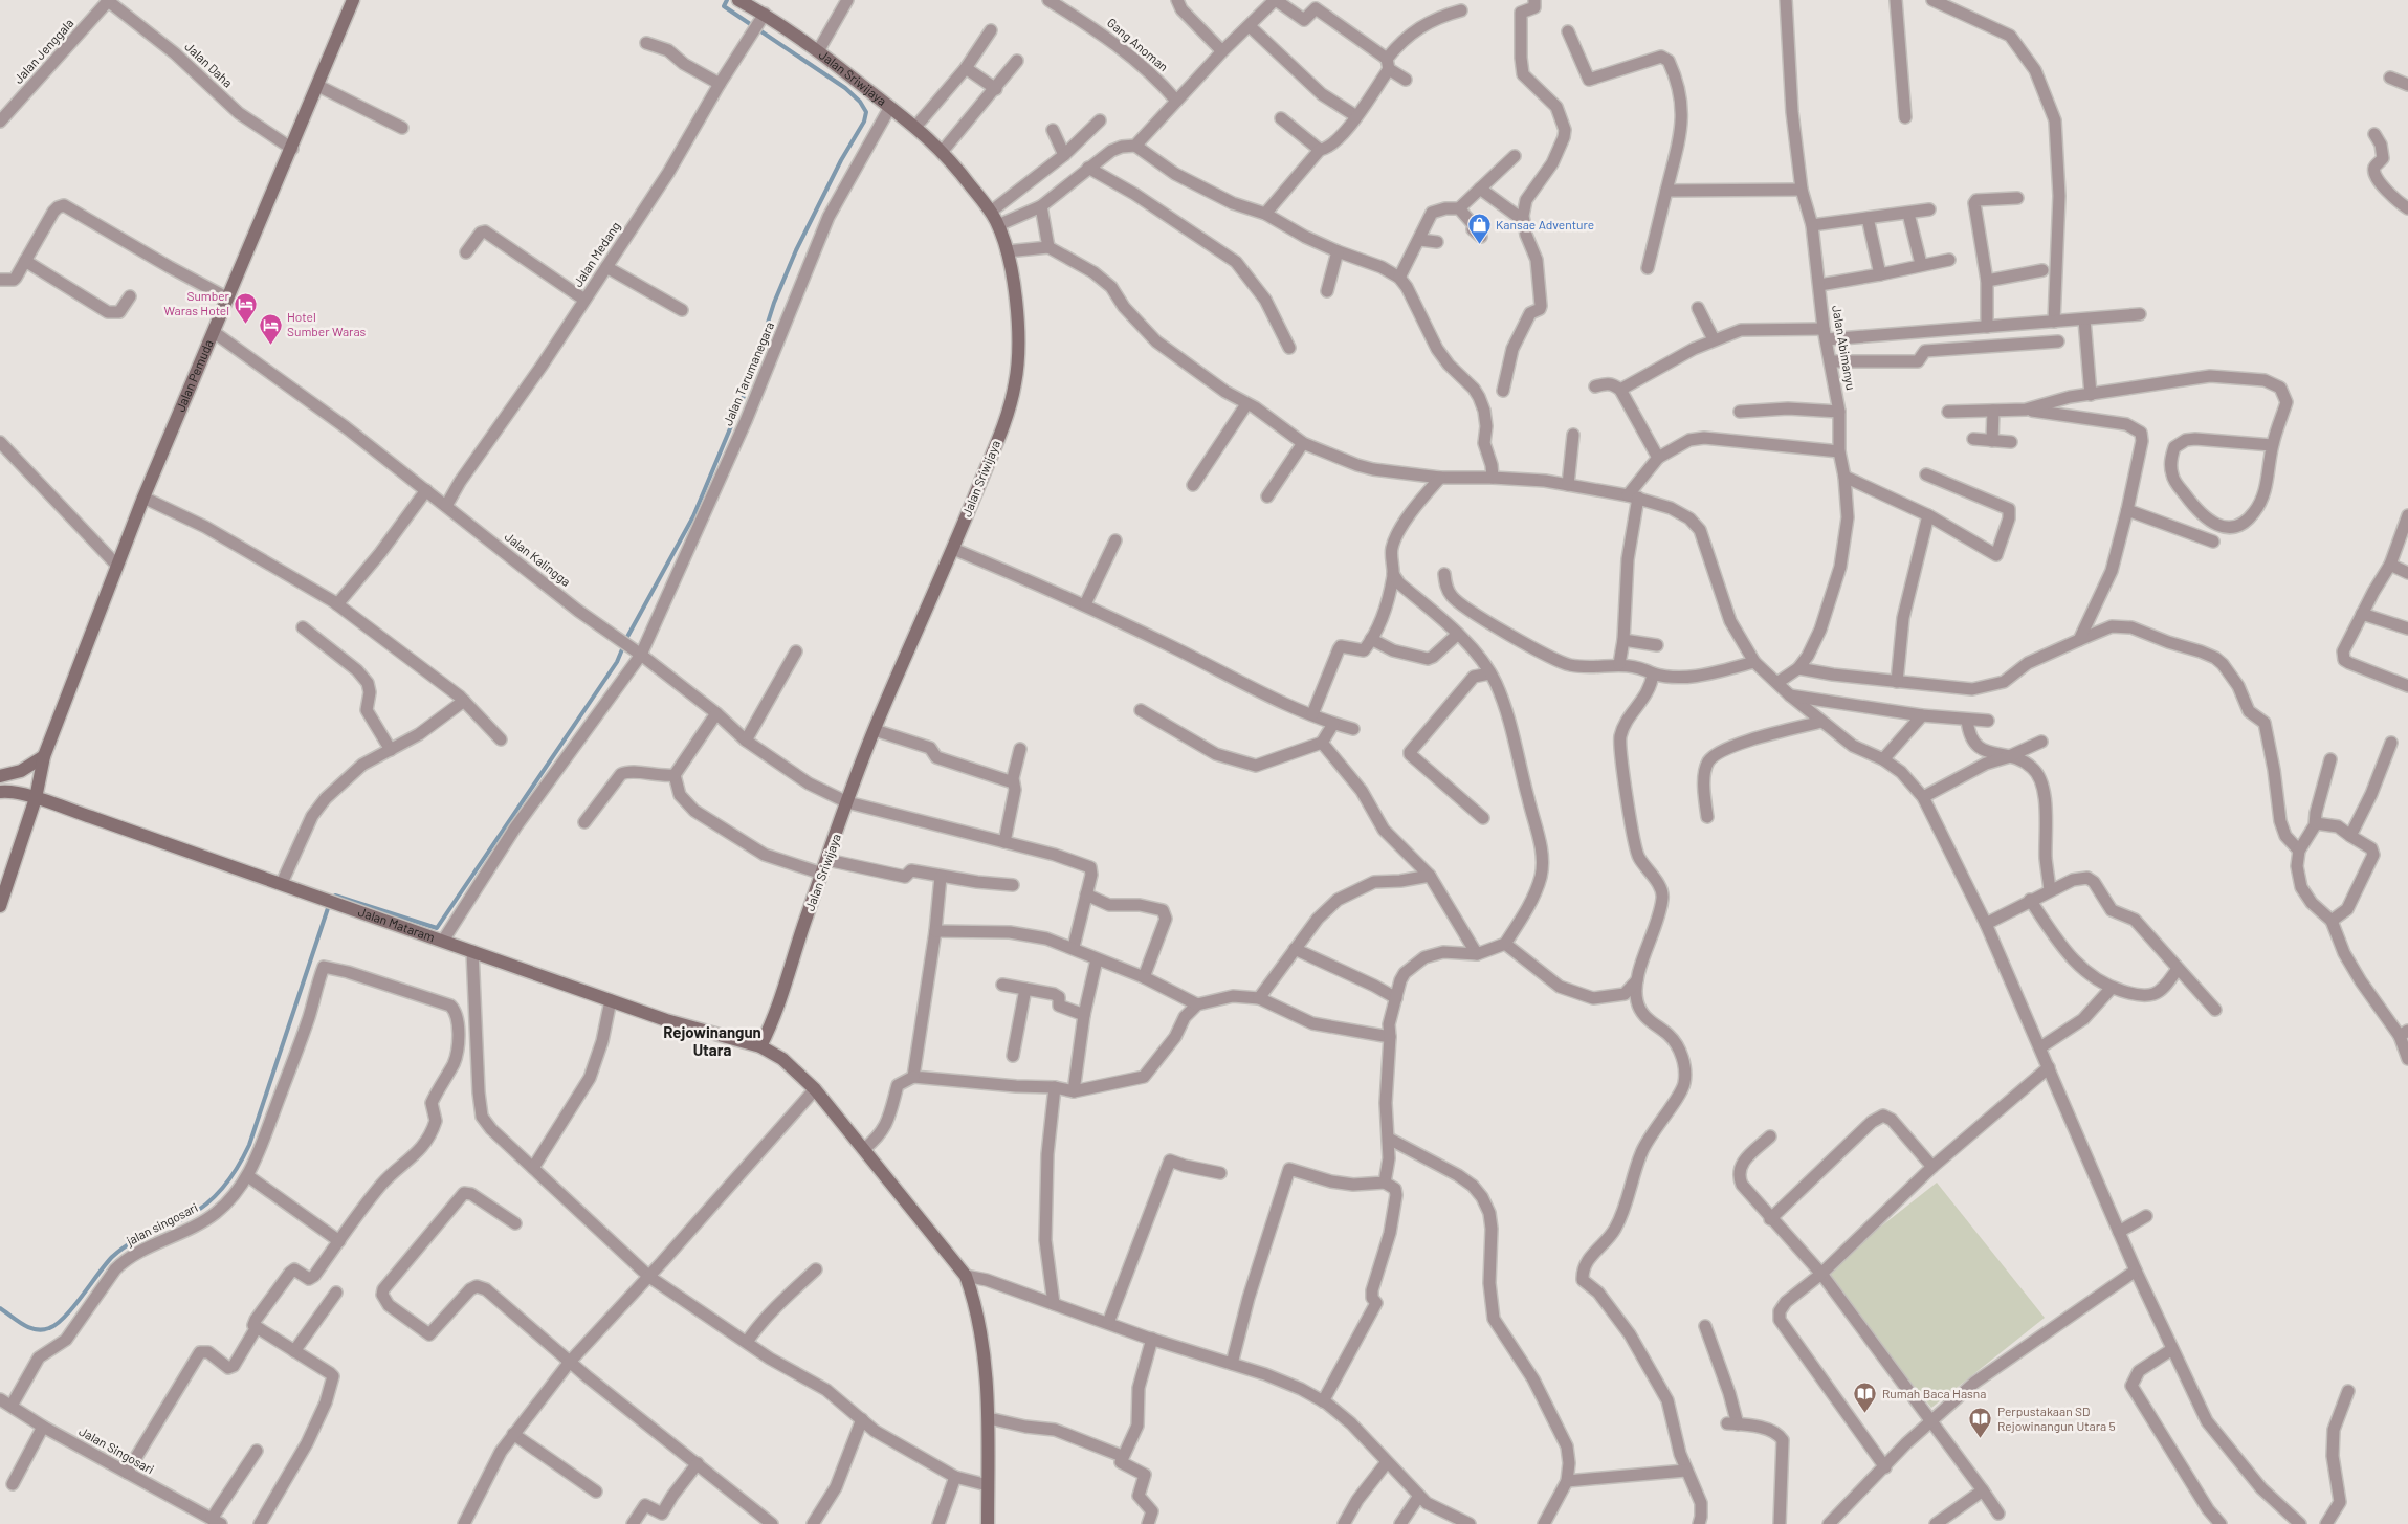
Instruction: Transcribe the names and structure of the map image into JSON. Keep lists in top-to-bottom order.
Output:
{
  "streets": {
    "main road": ["Jalan Sriwijaya", "Jalan Pemuda", "Jalan Mataram"],
    "street": [
      "Gang Anoman",
      "Jalan Jenggala",
      "Jalan Daha",
      "Jalan Medang",
      "Jalan Abimanyu",
      "Jalan Tarumanegara",
      "Jalan Kalingga",
      "jalan singosari",
      "Jalan Singosari"
    ]
  },
  "crossings": [
    ["Jalan Jenggala", "Jalan Daha"],
    ["Jalan Daha", "Jalan Pemuda"],
    ["Jalan Sriwijaya", "Jalan Medang"],
    ["Jalan Sriwijaya", "Jalan Tarumanegara"],
    ["Jalan Sriwijaya", "Jalan Kalingga"],
    ["Jalan Sriwijaya", "Jalan Mataram"],
    ["Jalan Medang", "Jalan Kalingga"],
    ["Jalan Tarumanegara", "Jalan Kalingga"],
    ["Jalan Tarumanegara", "Jalan Mataram"],
    ["Jalan Pemuda", "Jalan Kalingga"],
    ["Jalan Pemuda", "Jalan Mataram"],
    ["jalan singosari", "Jalan Singosari"]
  ],
  "districts": ["Rejowinangun Utara"],
  "places": {
    "shop": ["Kansae Adventure"],
    "hotel": ["Sumber Waras Hotel", "Hotel Sumber Waras"],
    "library": ["Rumah Baca Hasna", "Perpustakaan SD Rejowinangun Utara 5"]
  }
}
